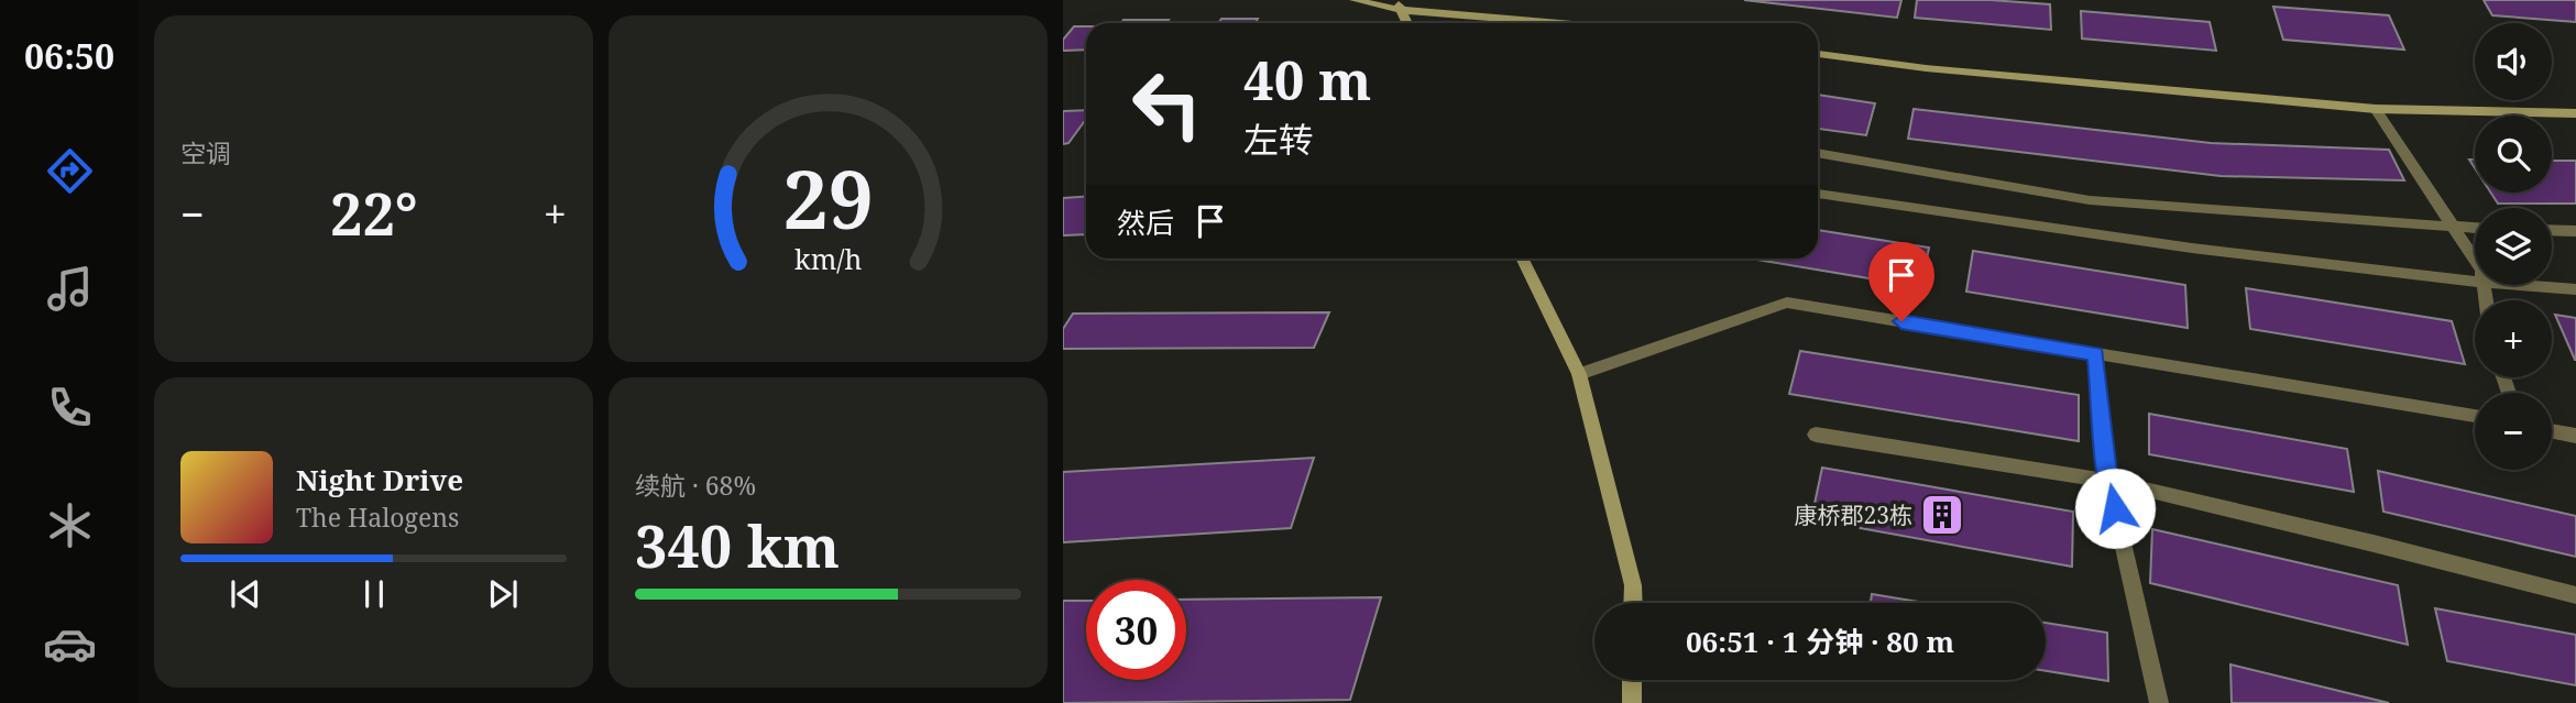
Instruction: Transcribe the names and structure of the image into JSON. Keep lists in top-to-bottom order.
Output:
{
  "places": {
    "building": ["康桥郡23栋"]
  },
  "page": {
    "tabs": "06:50",
    "tile": [
      "空调",
      ["续航 · 68%", "340 km"]
    ],
    "map_buttons": ["+", "−"],
    "turn": ["40 m", "左转"],
    "heat": ["−", "22°", "+"],
    "then": "然后",
    "song": ["Night Drive", "The Halogens"],
    "limit": "30",
    "trip": "06:51 · 1 分钟 · 80 m",
    "gauge": ["29", "km/h"]
  }
}
